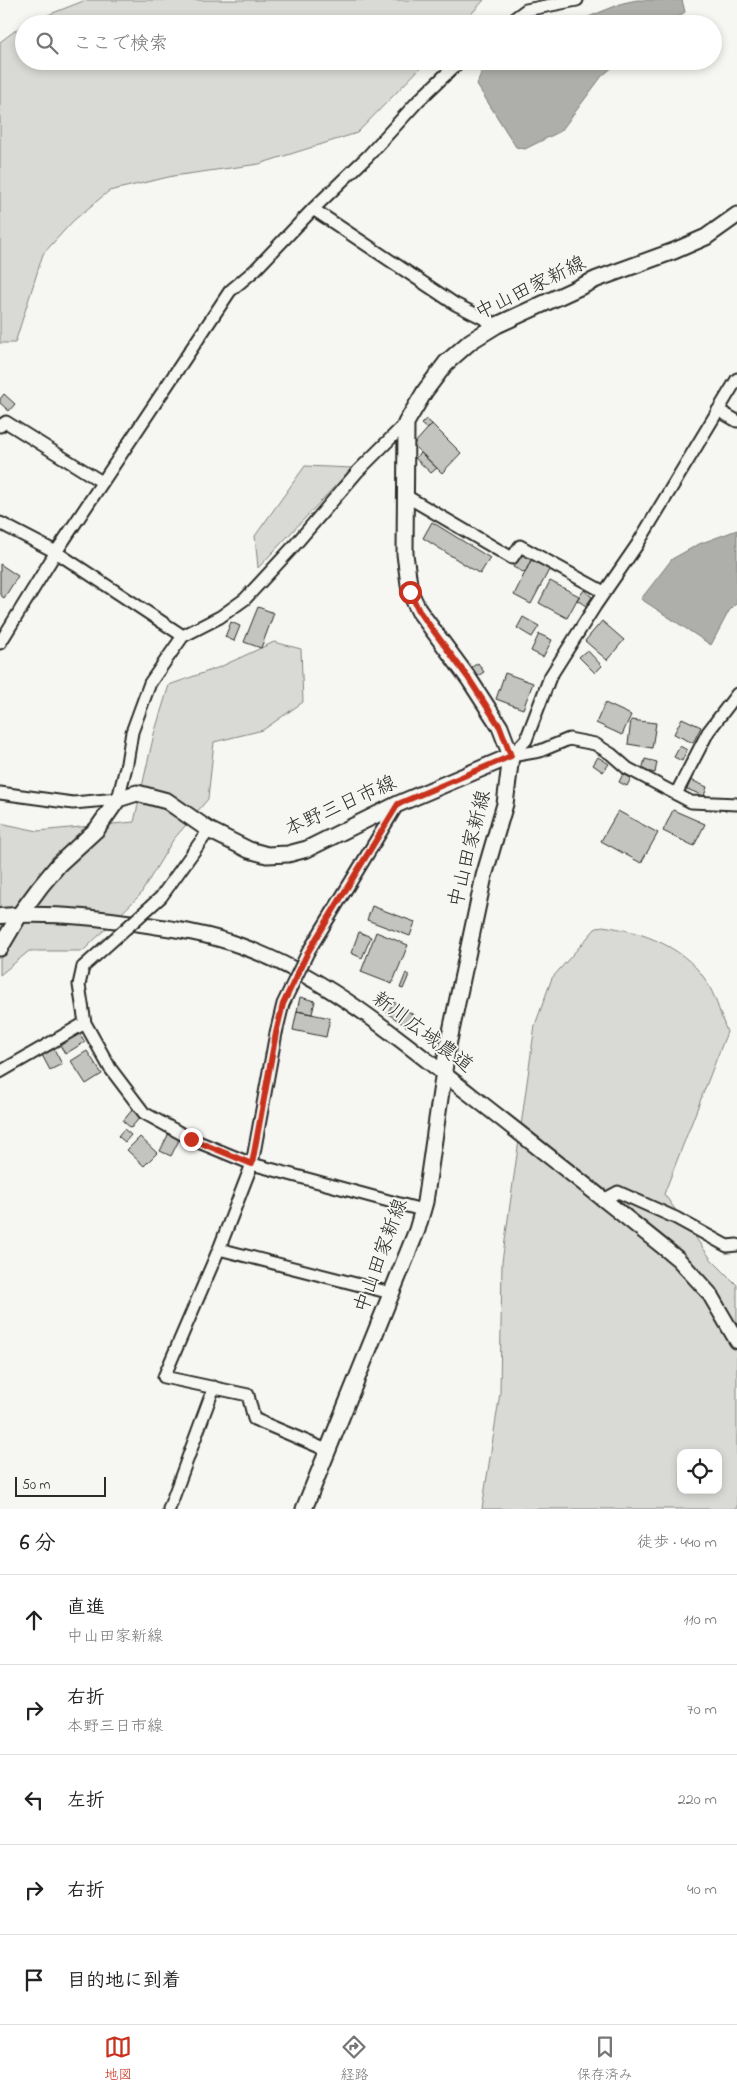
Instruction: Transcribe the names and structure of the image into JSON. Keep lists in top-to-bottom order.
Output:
{
  "streets": {
    "main road": ["中山田家新線", "本野三日市線"],
    "street": ["新川広域農道"]
  },
  "crossings": [
    ["中山田家新線", "本野三日市線"],
    ["中山田家新線", "新川広域農道"]
  ],
  "scale_bar": "50 m",
  "page": {
    "search": "ここで検索",
    "scale": "50 m",
    "heading": ["6 分", "徒歩 · 440 m"],
    "list": [
      ["直進", "中山田家新線", "110 m"],
      ["右折", "本野三日市線", "70 m"],
      ["左折", "220 m"],
      ["右折", "40 m"],
      "目的地に到着"
    ],
    "nav": ["地図", "経路", "保存済み"]
  }
}
